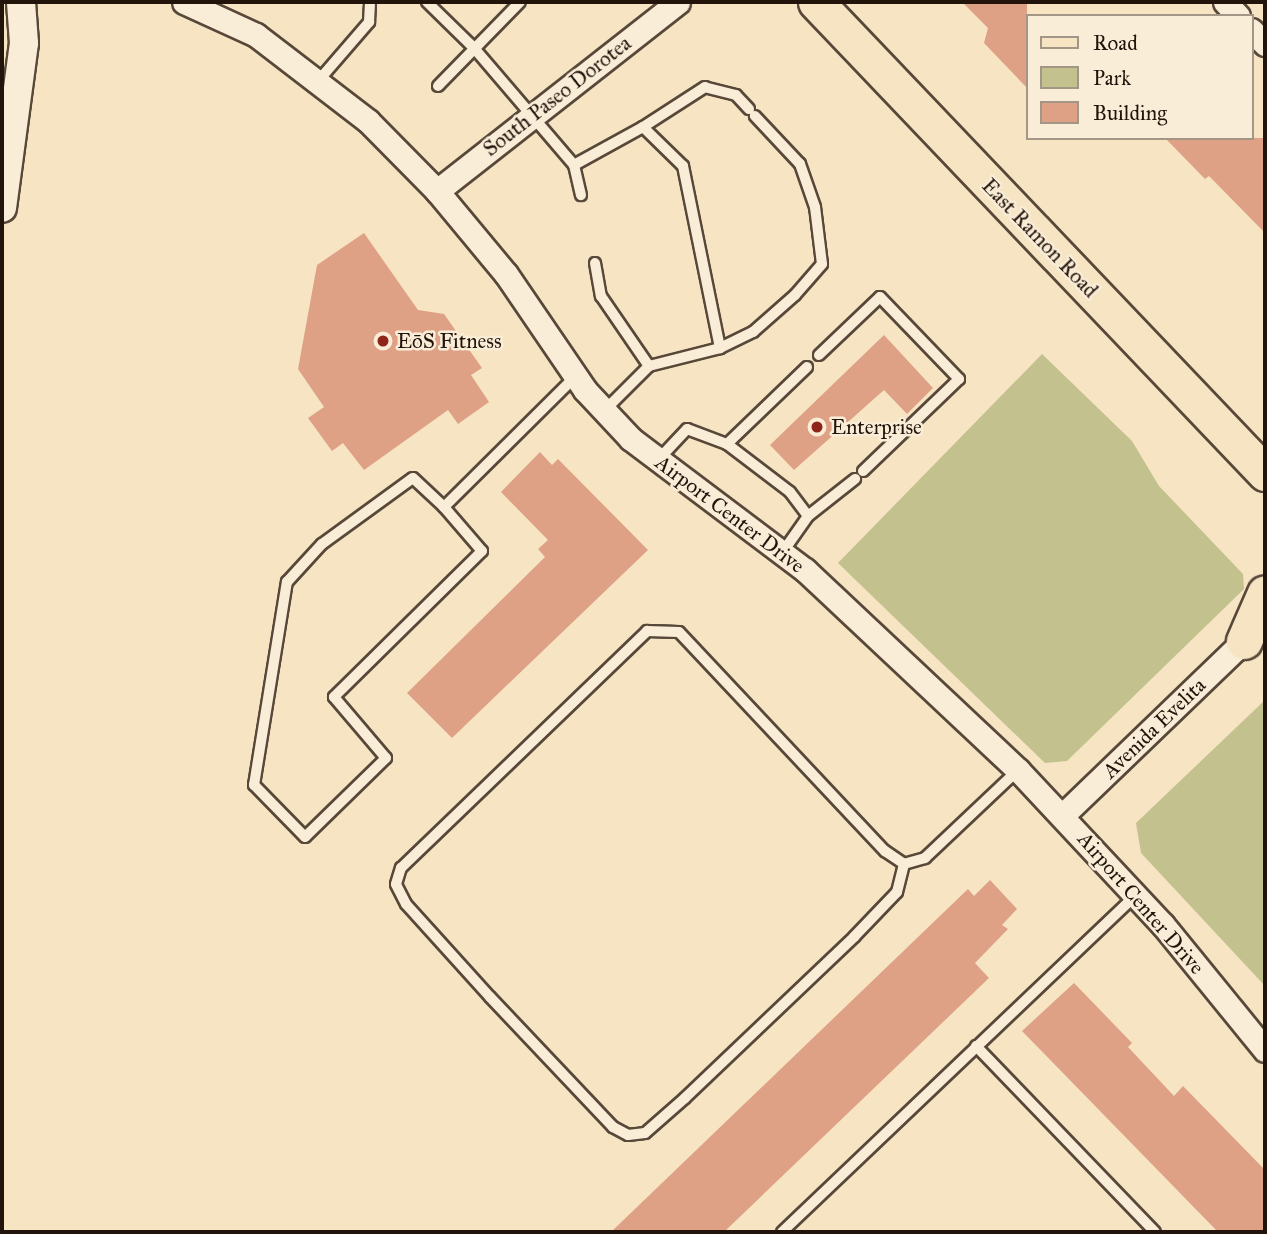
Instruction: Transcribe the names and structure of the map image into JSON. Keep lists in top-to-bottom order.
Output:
{
  "streets": {
    "main road": ["East Ramon Road"],
    "street": ["South Paseo Dorotea", "Airport Center Drive", "Avenida Evelita"]
  },
  "crossings": [
    ["South Paseo Dorotea", "Airport Center Drive"],
    ["Airport Center Drive", "Avenida Evelita"]
  ],
  "places": ["EōS Fitness", "Enterprise"],
  "legend": ["Road", "Park", "Building"]
}
